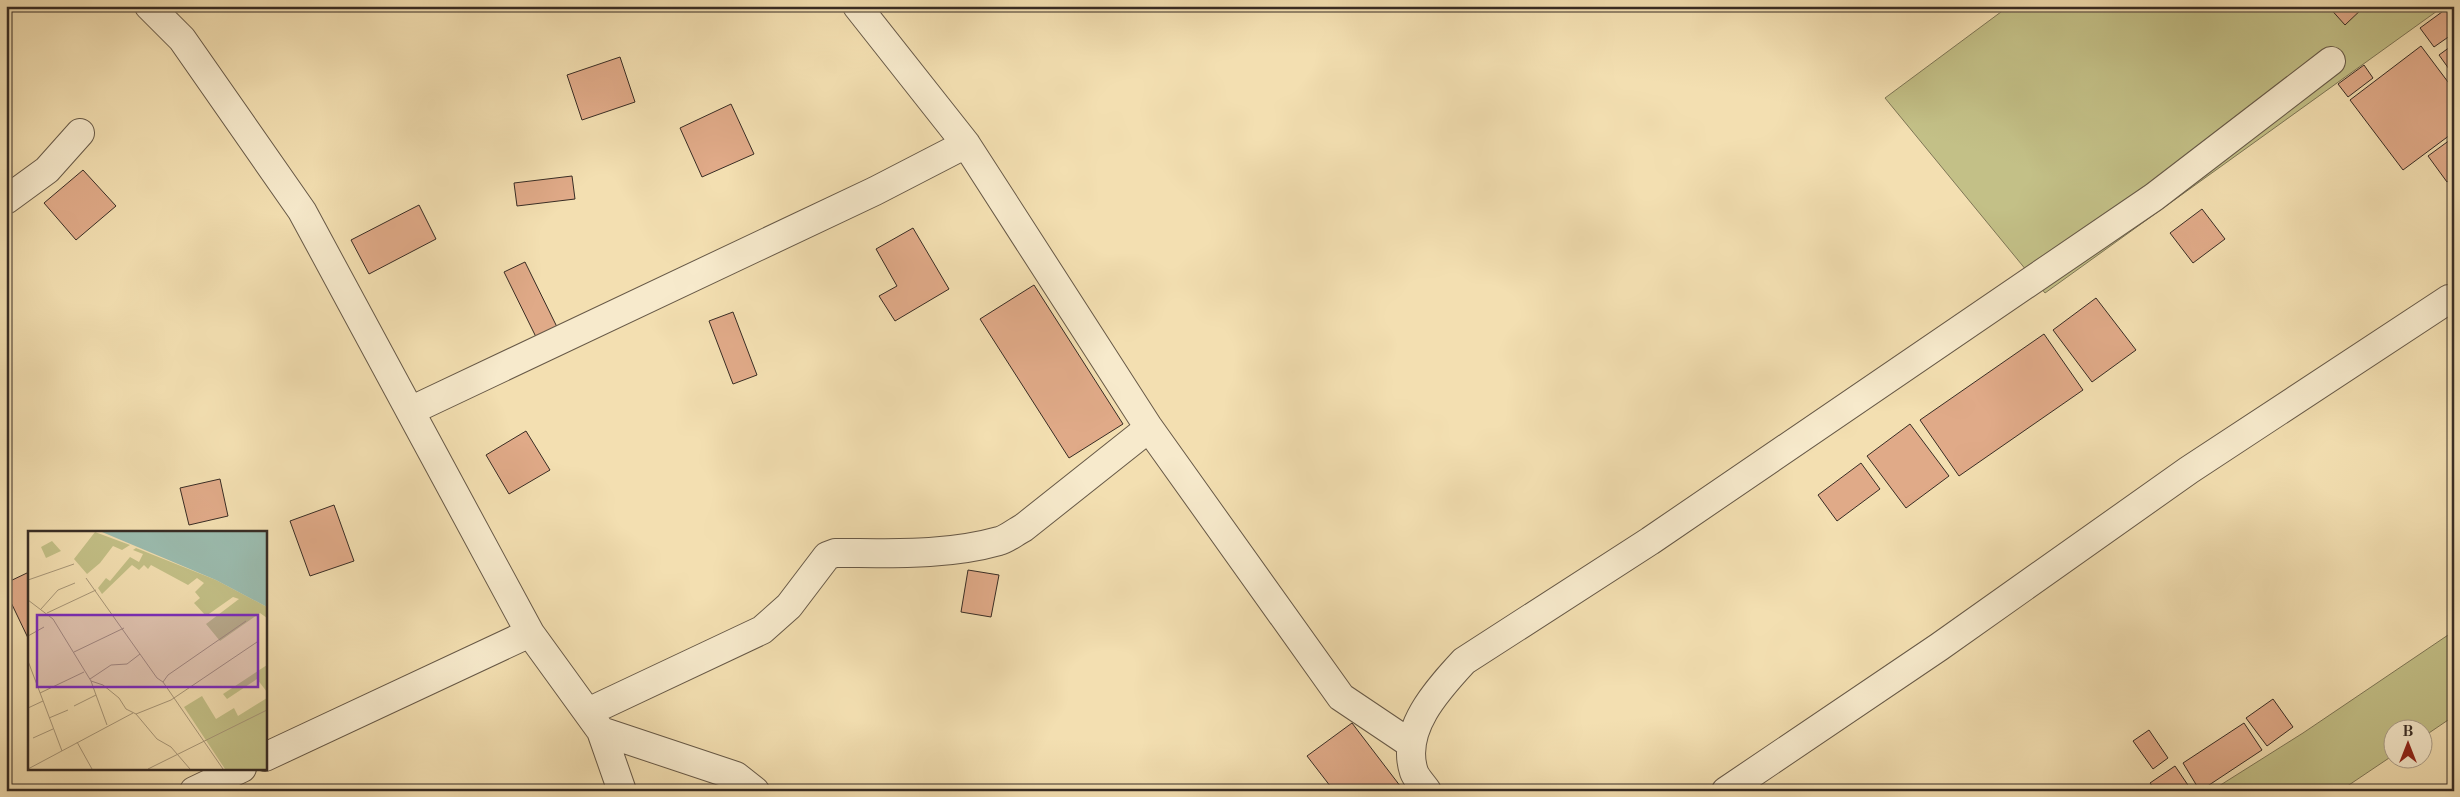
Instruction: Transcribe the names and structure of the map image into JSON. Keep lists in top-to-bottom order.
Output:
{
  "north": "top"
}
